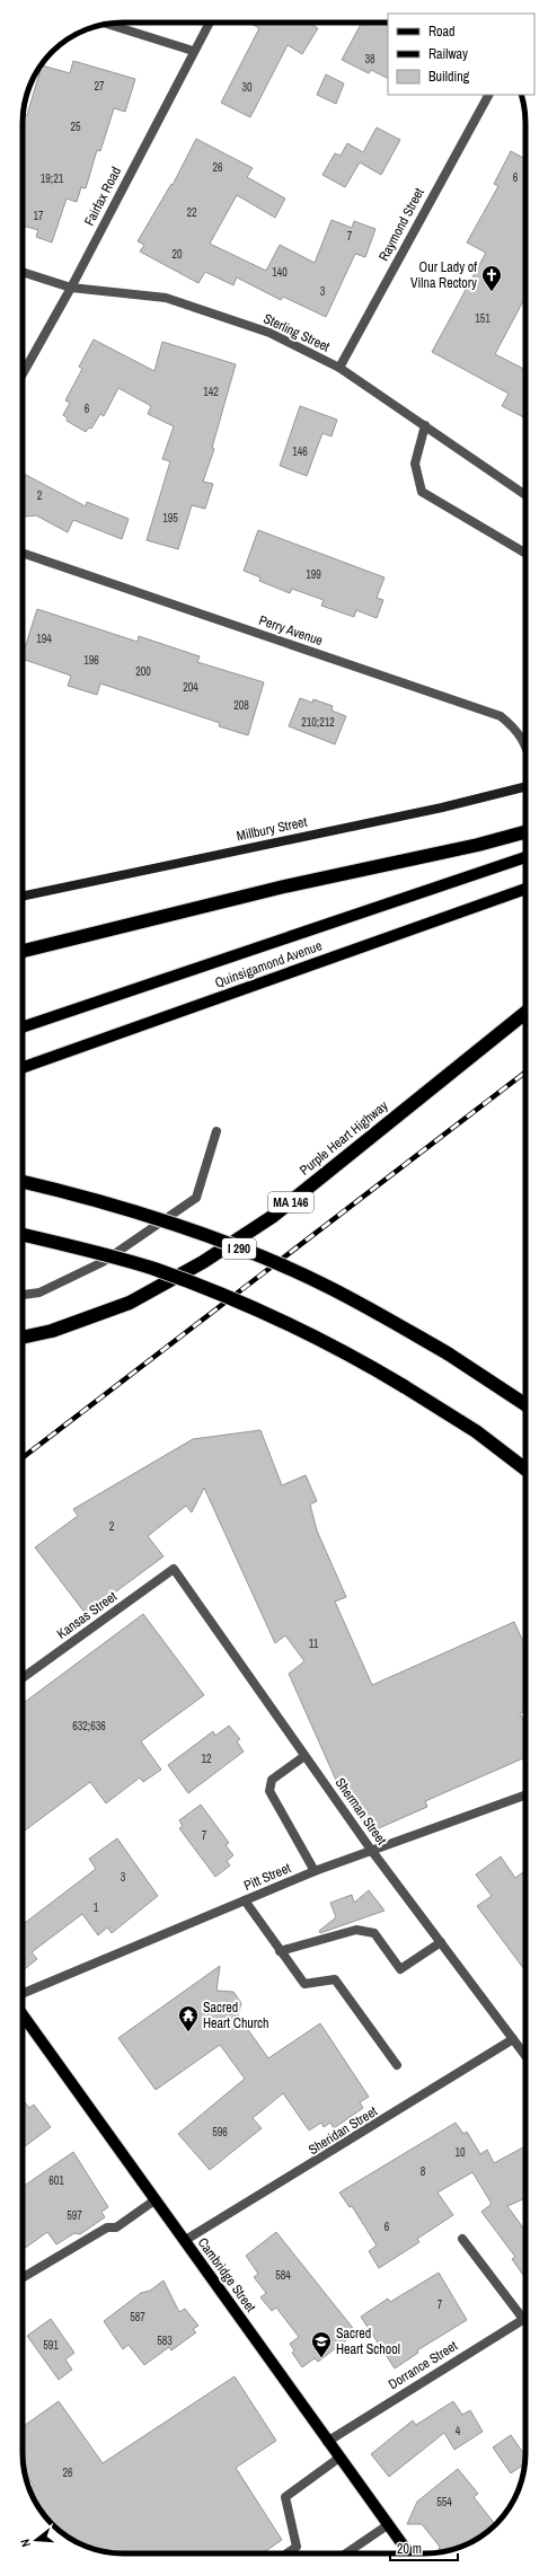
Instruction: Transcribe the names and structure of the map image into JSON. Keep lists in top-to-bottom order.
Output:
{
  "streets": {
    "highway": ["Purple Heart Highway", "MA 146", "I 290"],
    "main road": ["Millbury Street", "Quinsigamond Avenue", "Cambridge Street"],
    "street": [
      "Fairfax Road",
      "Raymond Street",
      "Sterling Street",
      "Perry Avenue",
      "Kansas Street",
      "Sherman Street",
      "Pitt Street",
      "Sheridan Street",
      "Dorrance Street"
    ]
  },
  "crossings": [
    ["Fairfax Road", "Sterling Street"],
    ["Raymond Street", "Sterling Street"],
    ["Kansas Street", "Sherman Street"],
    ["Sherman Street", "Pitt Street"],
    ["Sherman Street", "Sheridan Street"],
    ["Sheridan Street", "Cambridge Street"],
    ["Cambridge Street", "Dorrance Street"]
  ],
  "places": {
    "church": ["Our Lady of Vilna Rectory"],
    "temple": ["Sacred Heart Church"],
    "school or university": ["Sacred Heart School"]
  },
  "house_numbers": [
    "38",
    "27",
    "30",
    "25",
    "26",
    "6",
    "19;21",
    "22",
    "17",
    "7",
    "20",
    "140",
    "3",
    "151",
    "142",
    "6",
    "146",
    "2",
    "195",
    "199",
    "194",
    "196",
    "200",
    "204",
    "208",
    "210;212",
    "2",
    "11",
    "632;636",
    "12",
    "7",
    "3",
    "1",
    "596",
    "10",
    "8",
    "601",
    "597",
    "6",
    "584",
    "7",
    "587",
    "583",
    "591",
    "4",
    "26",
    "554"
  ],
  "legend": ["Road", "Railway", "Building"],
  "scale_bar": "20 m",
  "north": "left"
}
